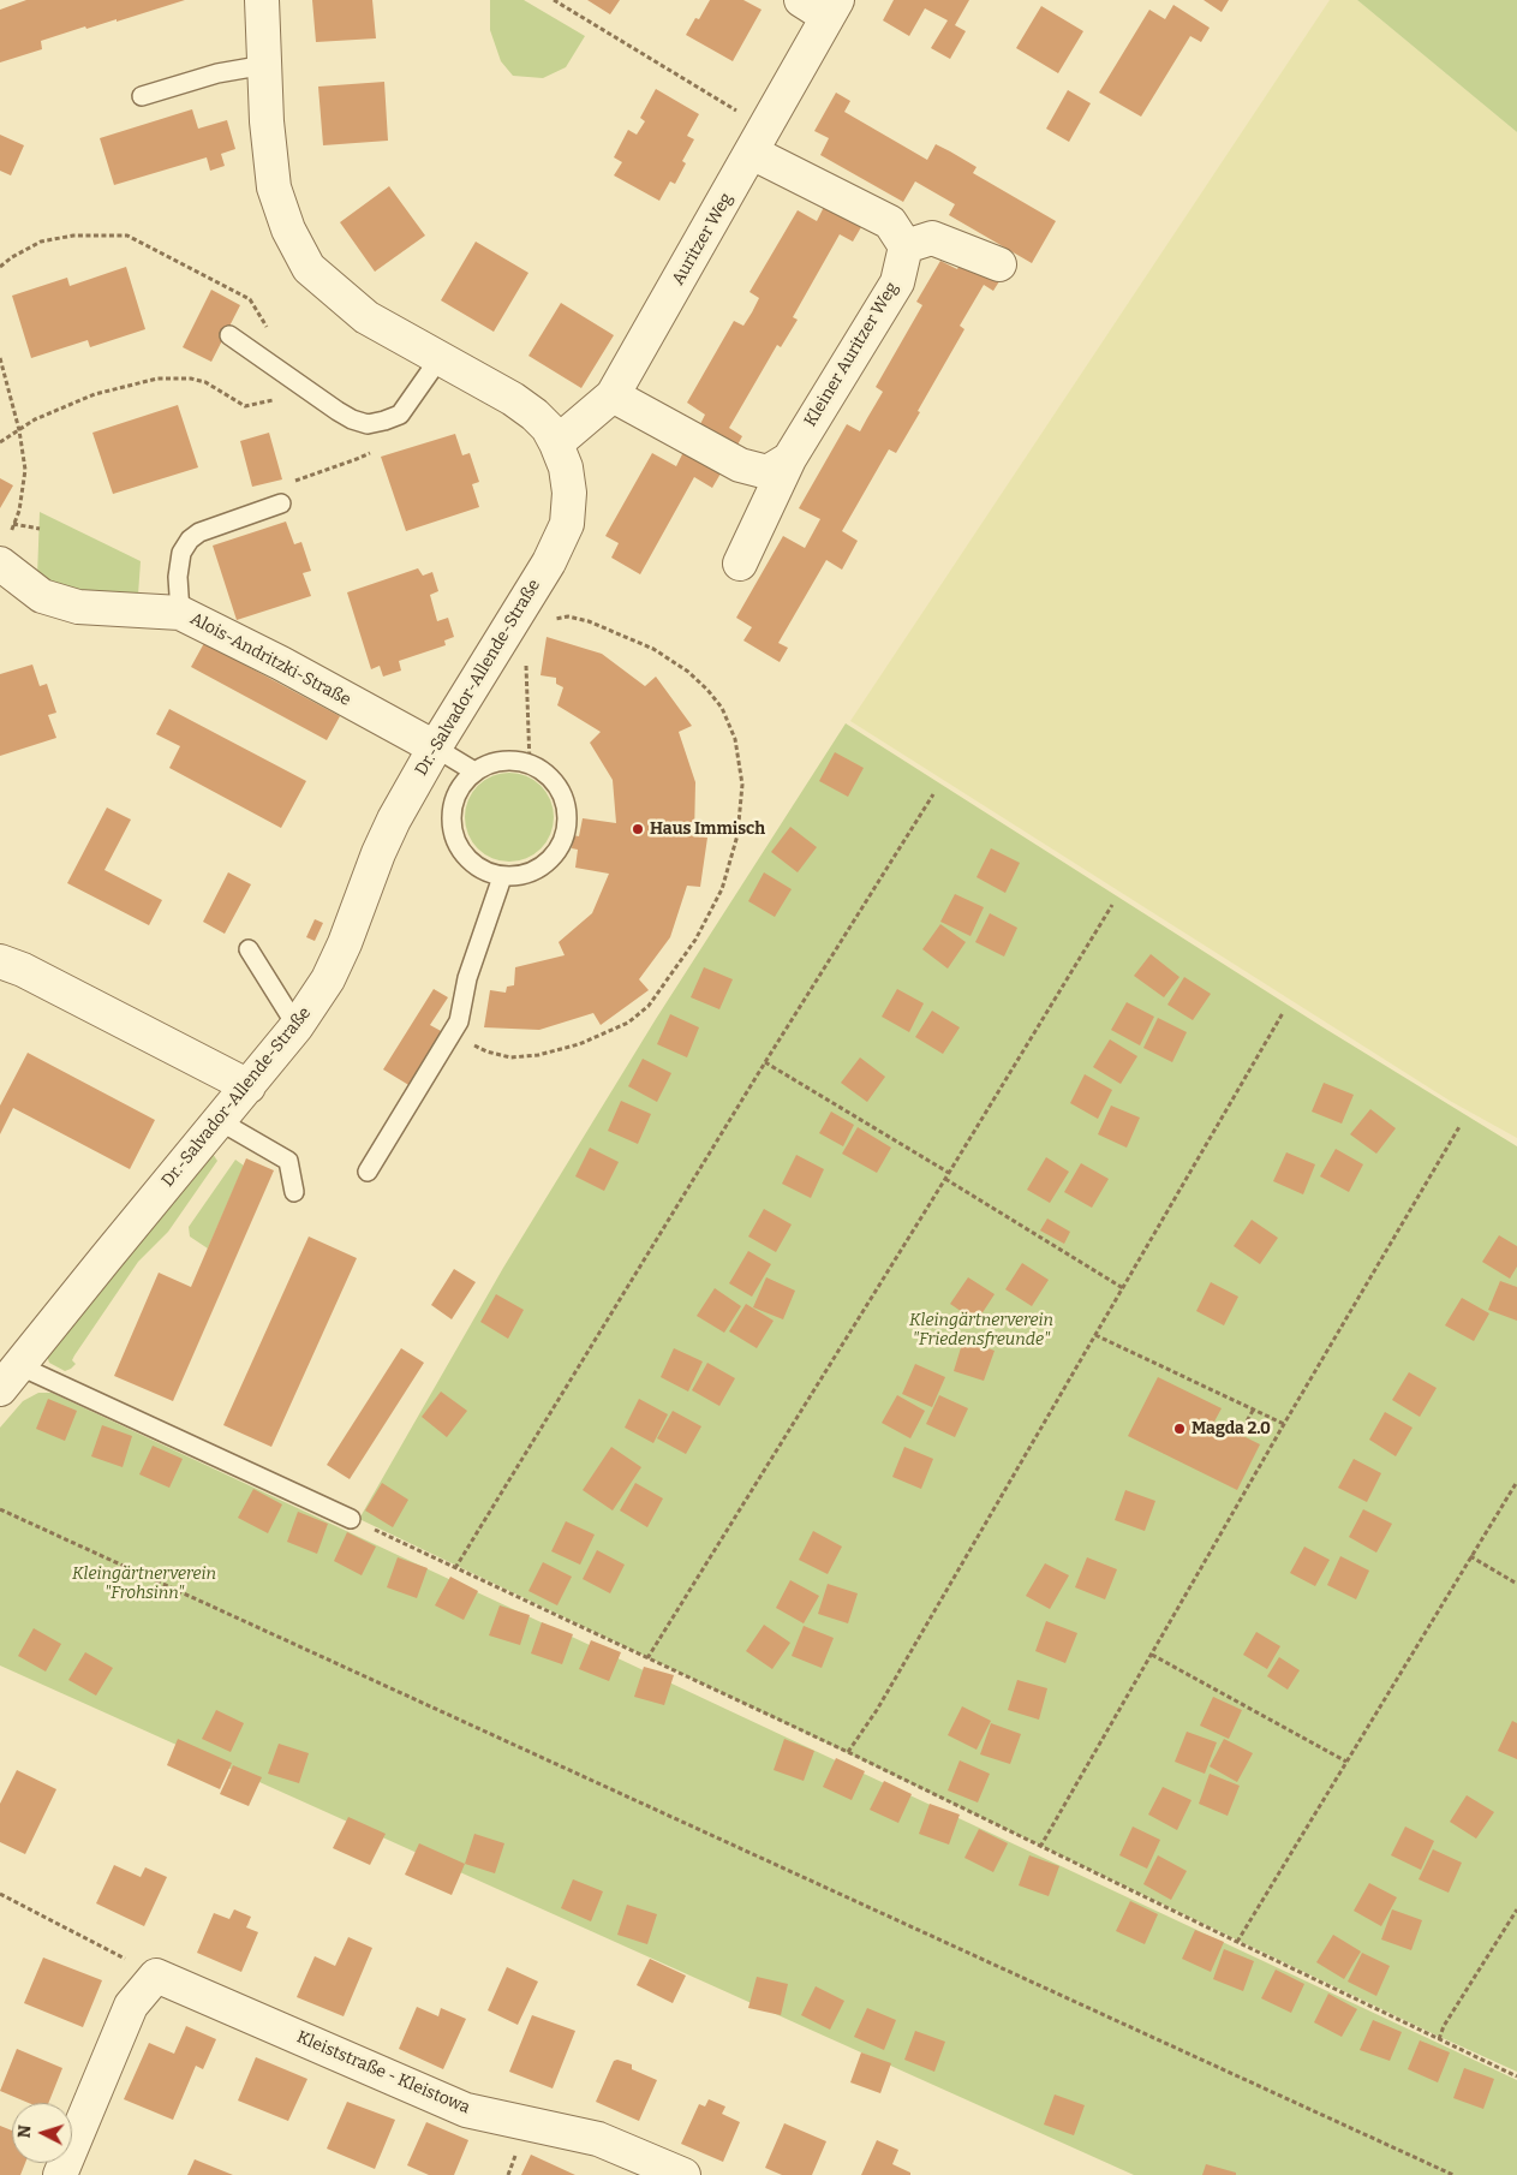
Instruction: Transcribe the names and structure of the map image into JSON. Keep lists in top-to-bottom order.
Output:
{
  "streets": {
    "street": [
      "Auritzer Weg",
      "Kleiner Auritzer Weg",
      "Alois-Andritzki-Straße",
      "Dr.-Salvador-Allende-Straße",
      "Kleiststraße - Kleistowa"
    ]
  },
  "crossings": [
    ["Auritzer Weg", "Dr.-Salvador-Allende-Straße"],
    ["Alois-Andritzki-Straße", "Dr.-Salvador-Allende-Straße"]
  ],
  "parks": ["Kleingärtnerverein \"Friedensfreunde\"", "Kleingärtnerverein \"Frohsinn\""],
  "places": ["Haus Immisch", "Magda 2.0"],
  "north": "left"
}
